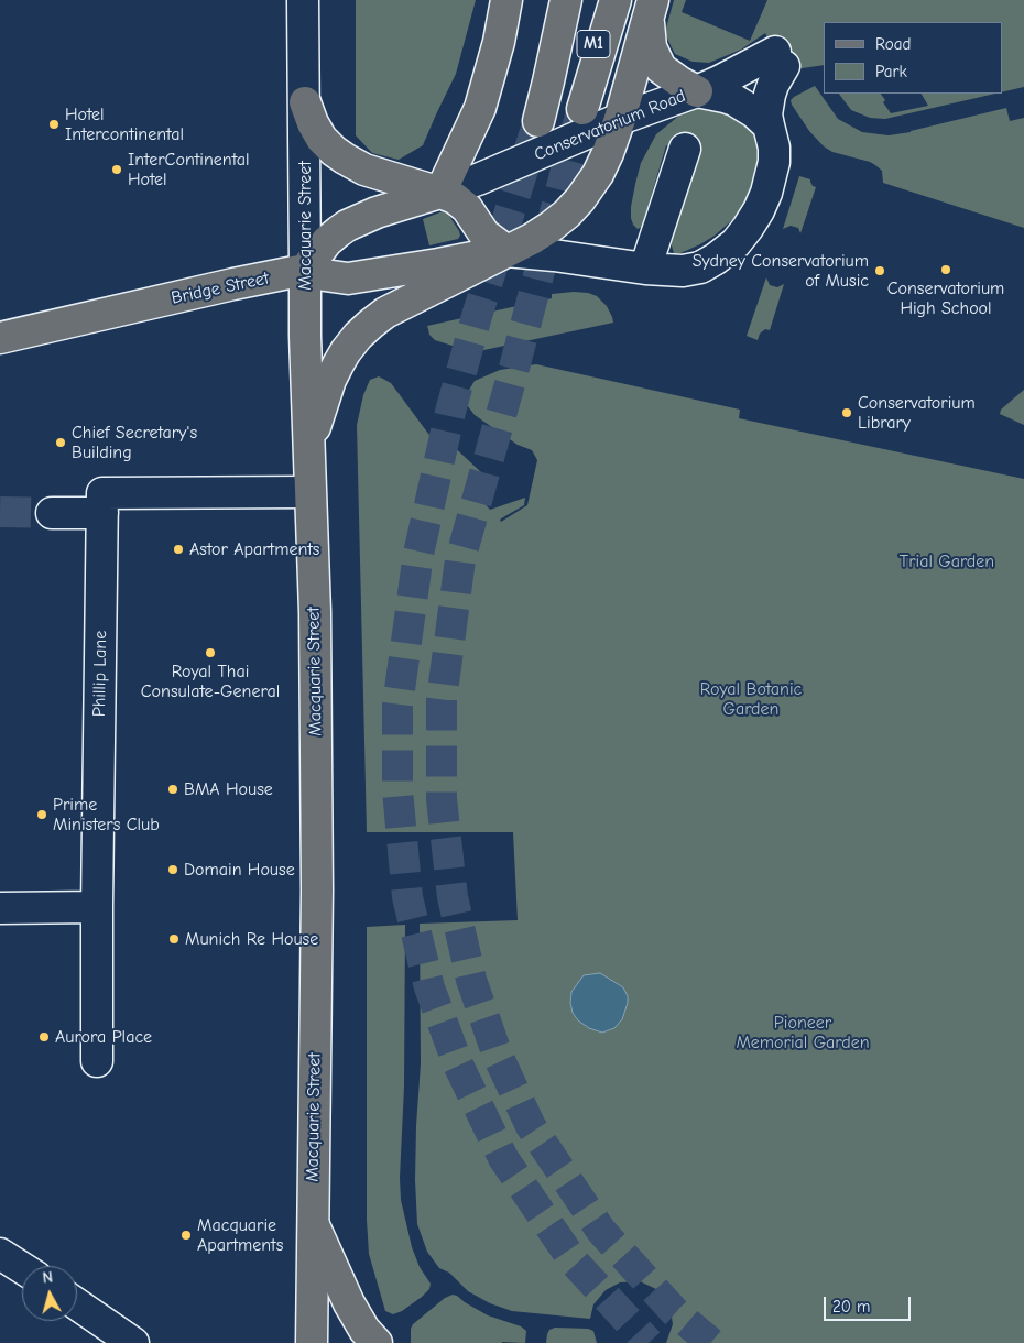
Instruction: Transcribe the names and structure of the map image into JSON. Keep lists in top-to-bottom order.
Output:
{
  "streets": {
    "main road": [
      "M1",
      "Conservatorium Road",
      "Macquarie Street",
      "Bridge Street"
    ],
    "street": ["Phillip Lane"]
  },
  "crossings": [
    ["Conservatorium Road", "Macquarie Street"],
    ["Conservatorium Road", "Bridge Street"],
    ["Macquarie Street", "Bridge Street"],
    ["Macquarie Street", "Phillip Lane"]
  ],
  "parks": ["Trial Garden", "Royal Botanic Garden", "Pioneer Memorial Garden"],
  "places": [
    "Hotel Intercontinental",
    "InterContinental Hotel",
    "Conservatorium High School",
    "Sydney Conservatorium of Music",
    "Conservatorium Library",
    "Chief Secretary's Building",
    "Astor Apartments",
    "Royal Thai Consulate-General",
    "BMA House",
    "Prime Ministers Club",
    "Domain House",
    "Munich Re House",
    "Aurora Place",
    "Macquarie Apartments"
  ],
  "legend": ["Road", "Park"],
  "scale_bar": "20 m",
  "north": "top"
}
